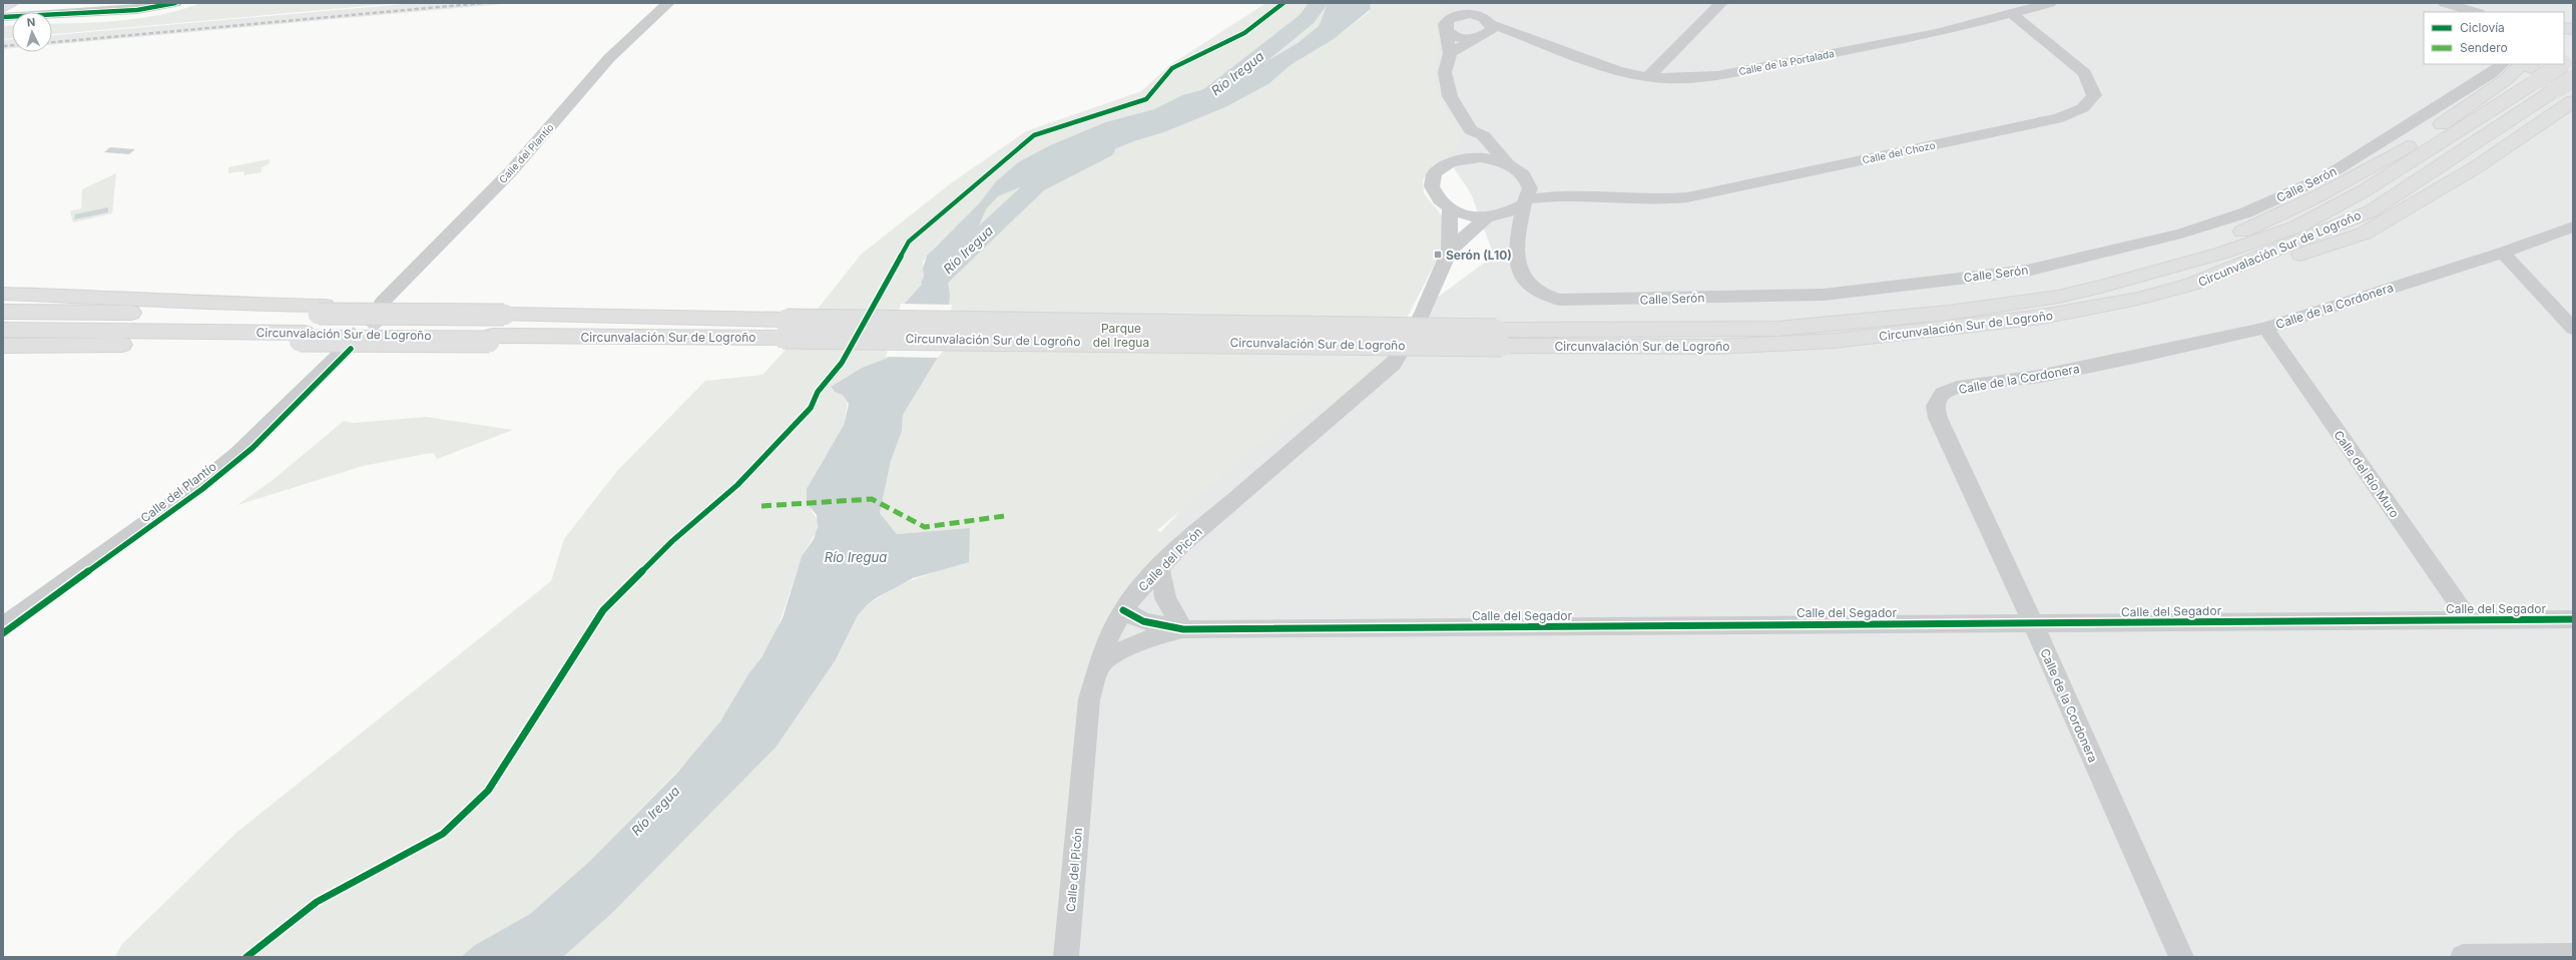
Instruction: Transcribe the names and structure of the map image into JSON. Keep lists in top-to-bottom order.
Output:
{
  "streets": {
    "highway": ["Circunvalación Sur de Logroño"],
    "street": [
      "Calle de la Portalada",
      "Calle del Chozo",
      "Calle del Plantío",
      "Calle Serón",
      "Calle de la Cordonera",
      "Calle del Río Muro",
      "Calle del Picón",
      "Calle del Segador"
    ]
  },
  "crossings": [
    ["Calle de la Portalada", "Calle del Chozo"],
    ["Calle del Chozo", "Calle Serón"],
    ["Calle de la Cordonera", "Calle del Río Muro"],
    ["Calle de la Cordonera", "Calle del Segador"],
    ["Calle del Río Muro", "Calle del Segador"],
    ["Calle del Picón", "Calle del Segador"]
  ],
  "water": ["Río Iregua"],
  "parks": ["Parque del Iregua"],
  "places": {
    "transit": ["Serón (L10)"]
  },
  "legend": ["Ciclovía", "Sendero"],
  "north": "top"
}
